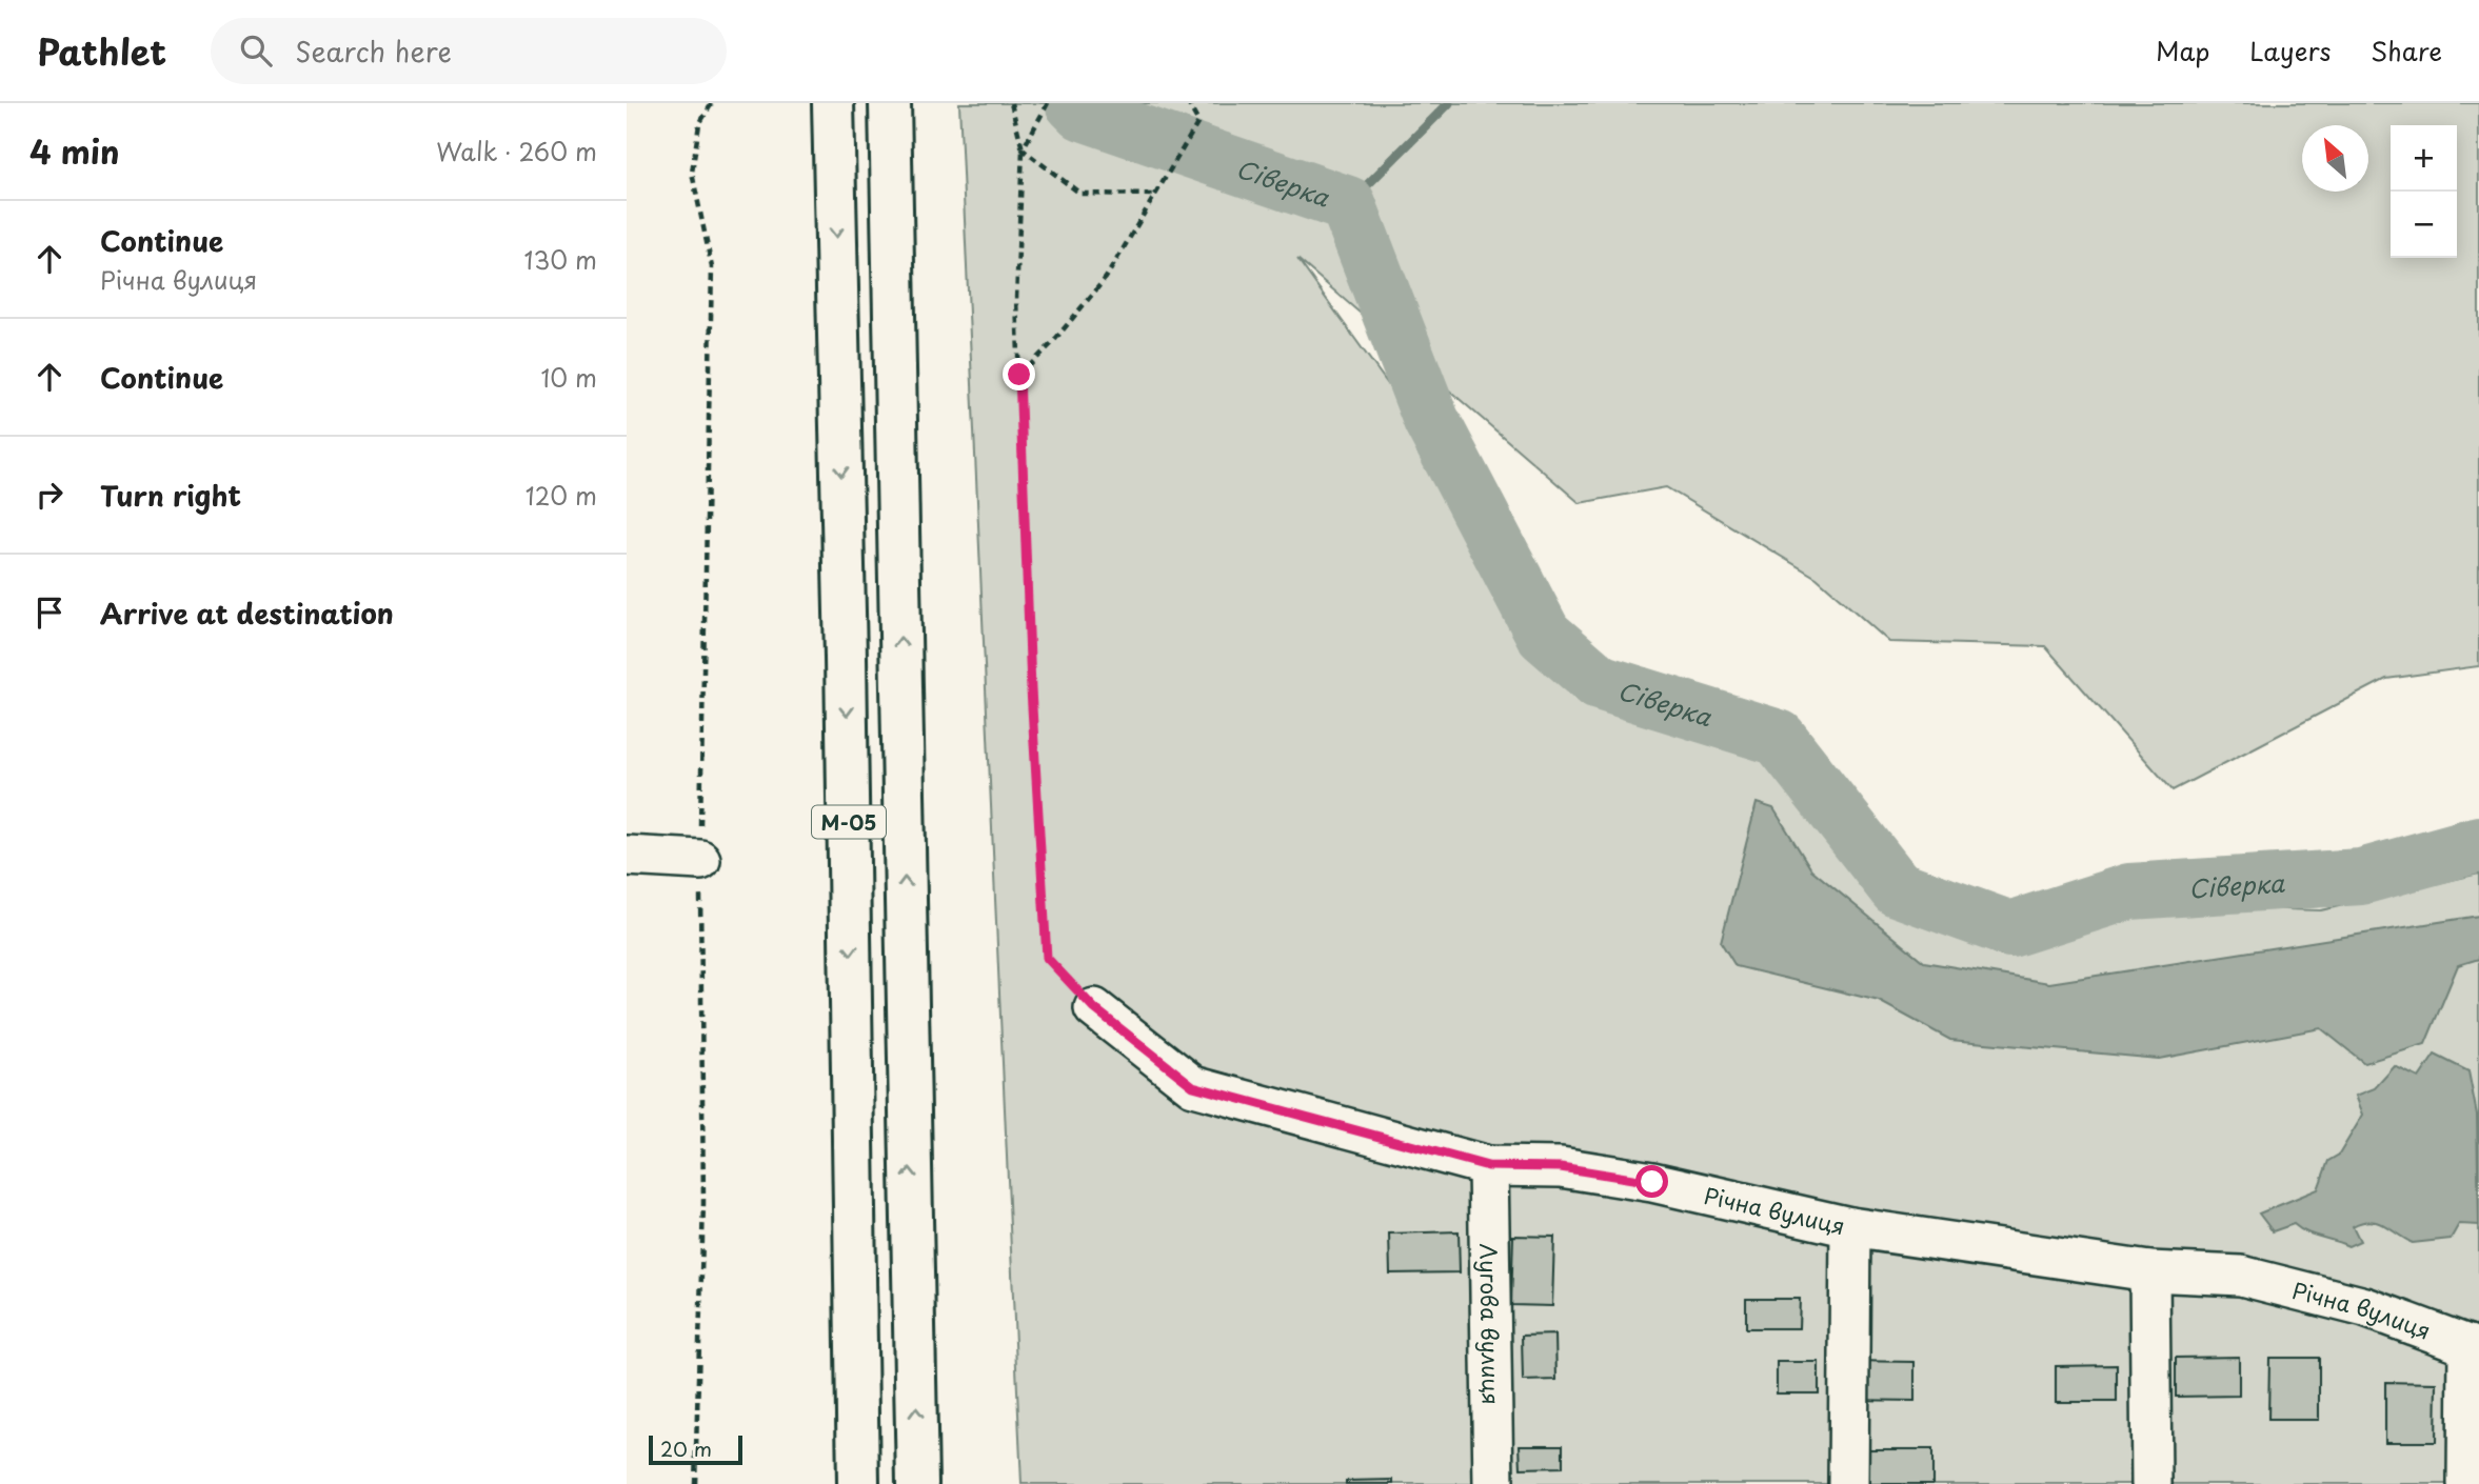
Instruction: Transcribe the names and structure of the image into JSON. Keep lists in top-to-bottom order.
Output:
{
  "streets": {
    "highway": ["М-05"],
    "street": ["Річна вулиця", "Лугова вулиця"]
  },
  "crossings": [
    ["Річна вулиця", "Лугова вулиця"]
  ],
  "water": ["Сіверка"],
  "scale_bar": "20 m",
  "north": "top left",
  "page": {
    "header": "Pathlet",
    "search": "Search here",
    "nav": ["Map", "Layers", "Share"],
    "heading": ["4 min", "Walk · 260 m"],
    "map_buttons": ["+", "−"],
    "list": [
      ["Continue", "Річна вулиця", "130 m"],
      ["Continue", "10 m"],
      ["Turn right", "120 m"],
      "Arrive at destination"
    ],
    "scale": "20 m"
  }
}
